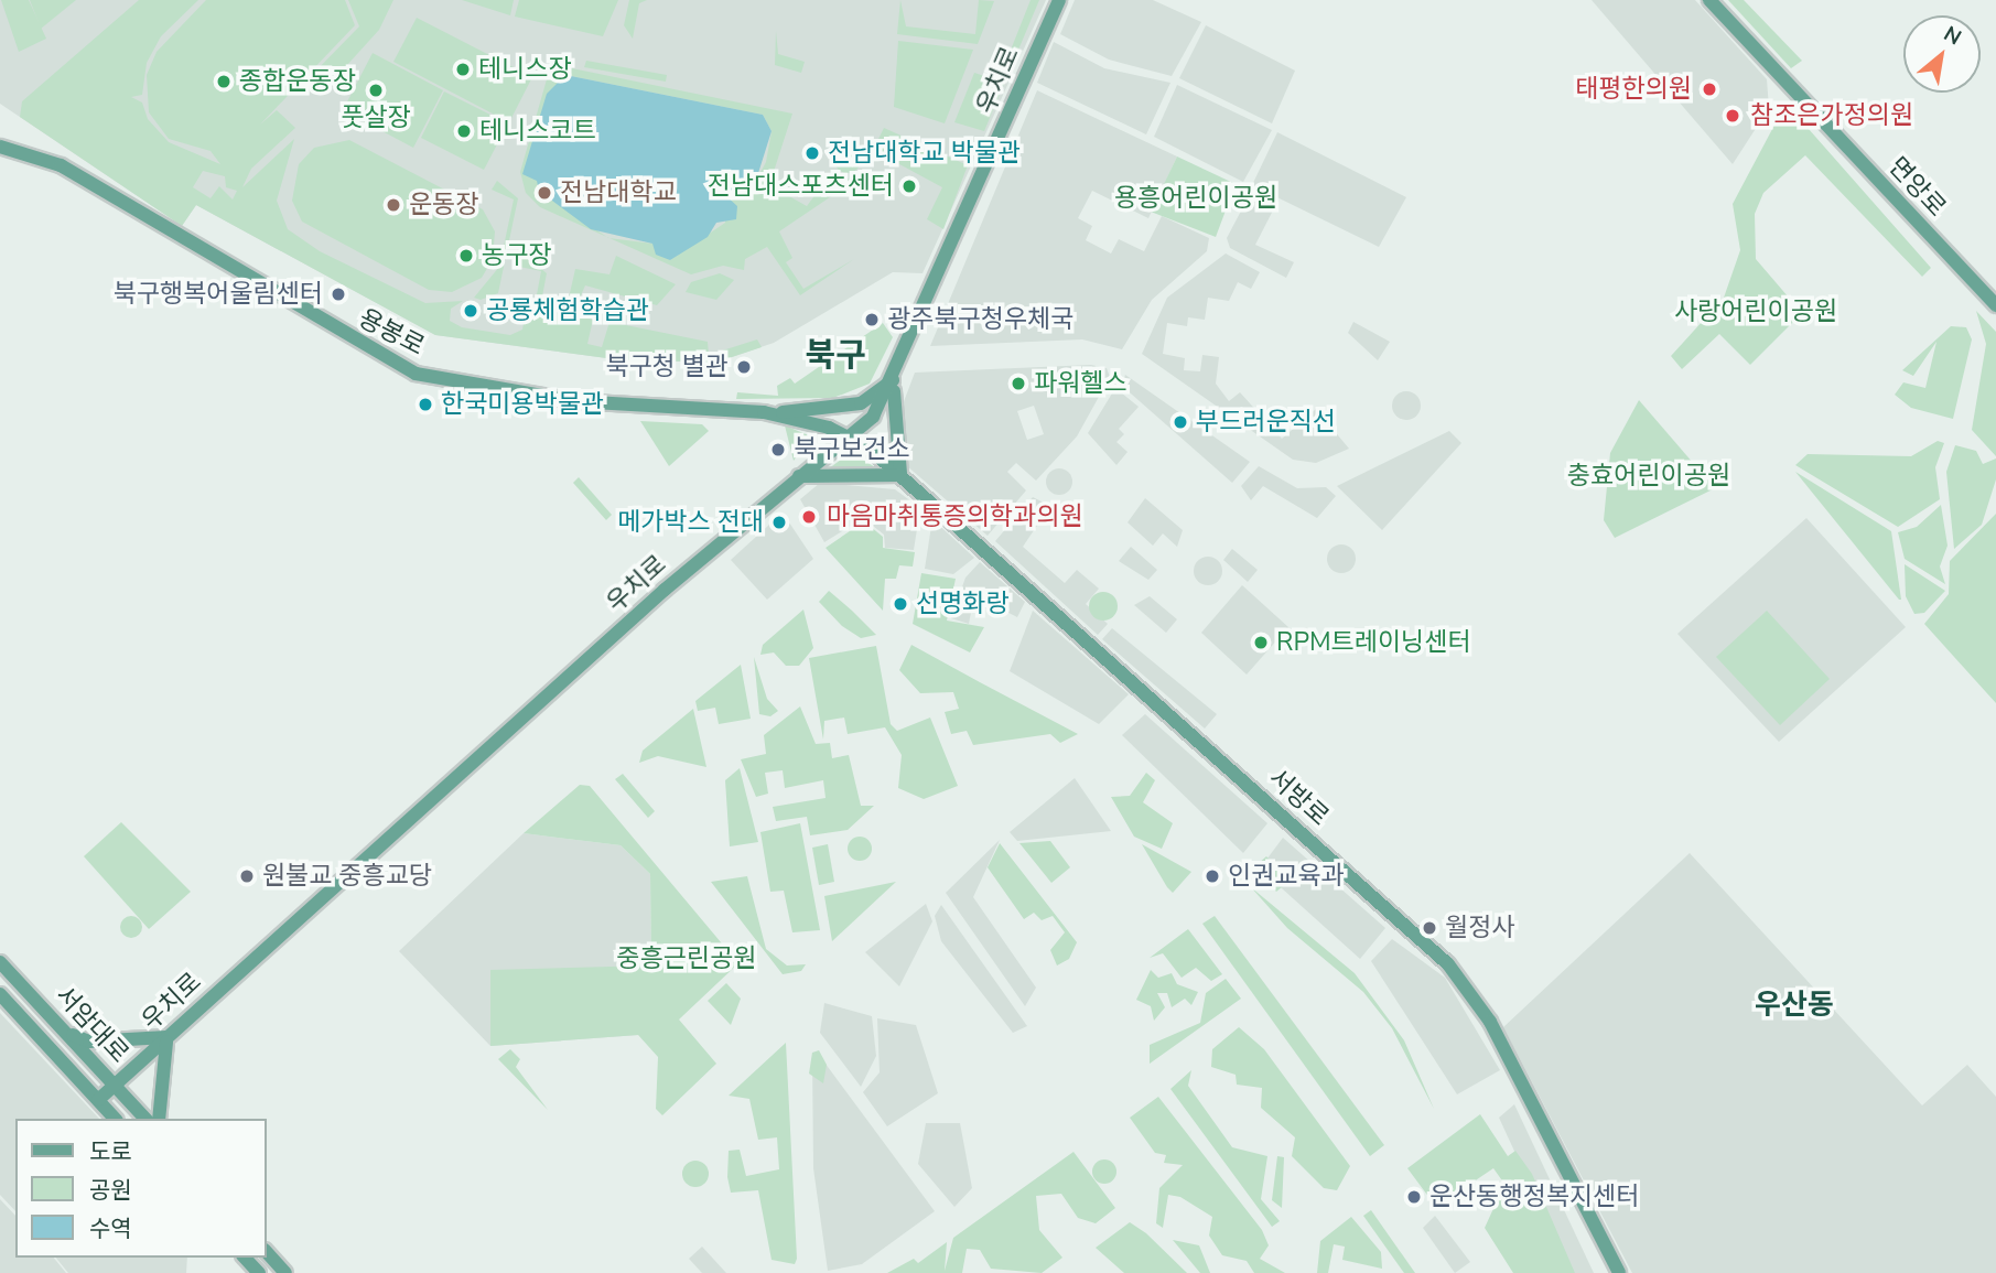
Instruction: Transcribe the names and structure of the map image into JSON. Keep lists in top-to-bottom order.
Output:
{
  "streets": {
    "main road": [
      "우치로",
      "면앙로",
      "용봉로",
      "서방로",
      "서암대로"
    ]
  },
  "crossings": [
    ["우치로", "용봉로"],
    ["우치로", "서방로"],
    ["우치로", "서암대로"],
    ["용봉로", "서방로"]
  ],
  "districts": ["북구", "우산동"],
  "parks": [
    "용흥어린이공원",
    "사랑어린이공원",
    "충효어린이공원",
    "중흥근린공원"
  ],
  "places": [
    "테니스장",
    "종합운동장",
    "태평한의원",
    "풋살장",
    "참조은가정의원",
    "테니스코트",
    "전남대학교 박물관",
    "전남대스포츠센터",
    "전남대학교",
    "운동장",
    "농구장",
    "북구행복어울림센터",
    "공룡체험학습관",
    "광주북구청우체국",
    "북구청 별관",
    "파워헬스",
    "한국미용박물관",
    "부드러운직선",
    "북구보건소",
    "마음마취통증의학과의원",
    "메가박스 전대",
    "선명화랑",
    "RPM트레이닝센터",
    "원불교 중흥교당",
    "인권교육과",
    "월정사",
    "운산동행정복지센터"
  ],
  "legend": ["도로", "공원", "수역"],
  "north": "top right"
}
